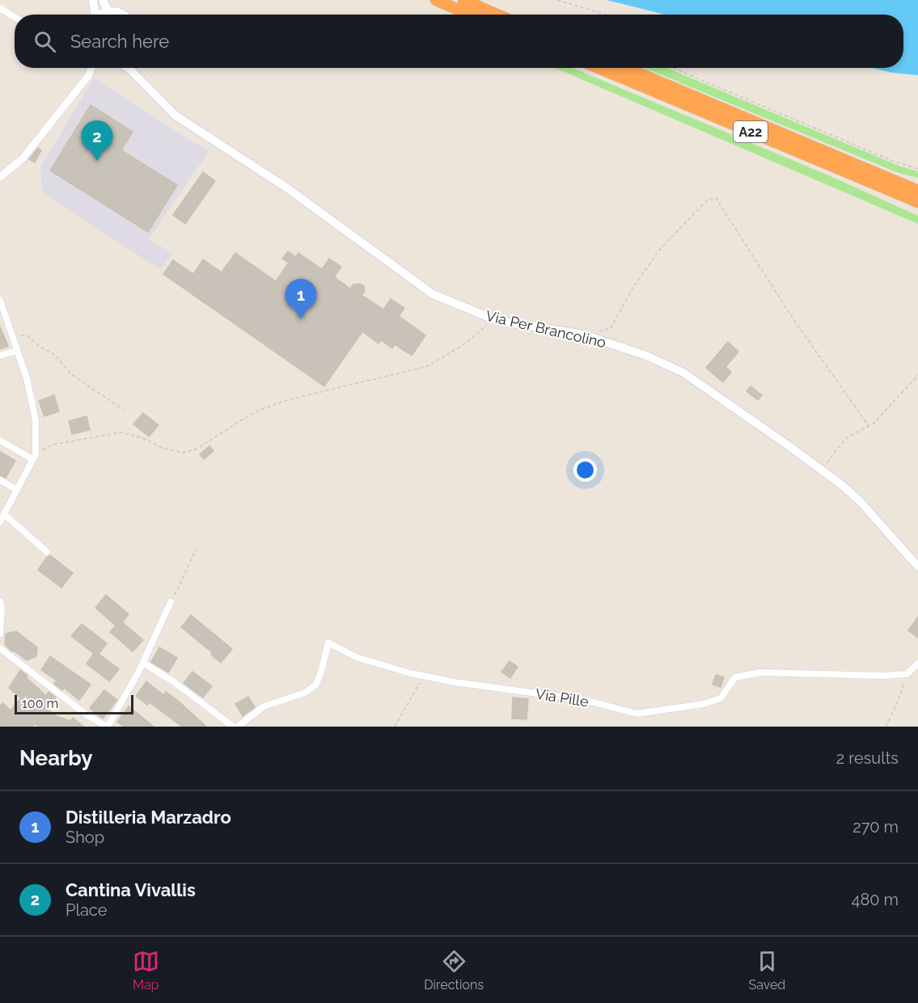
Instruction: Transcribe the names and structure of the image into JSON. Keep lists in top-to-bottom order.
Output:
{
  "streets": {
    "highway": ["A22"],
    "main road": ["Via Per Brancolino"],
    "street": ["Via Pille"]
  },
  "scale_bar": "100 m",
  "page": {
    "search": "Search here",
    "pins": ["2", "1"],
    "scale": "100 m",
    "heading": ["Nearby", "2 results"],
    "list": [
      {
        "mark": "1",
        "name": "Distilleria Marzadro",
        "note": "Shop",
        "value": "270 m"
      },
      {
        "mark": "2",
        "name": "Cantina Vivallis",
        "note": "Place",
        "value": "480 m"
      }
    ],
    "nav": ["Map", "Directions", "Saved"]
  }
}
